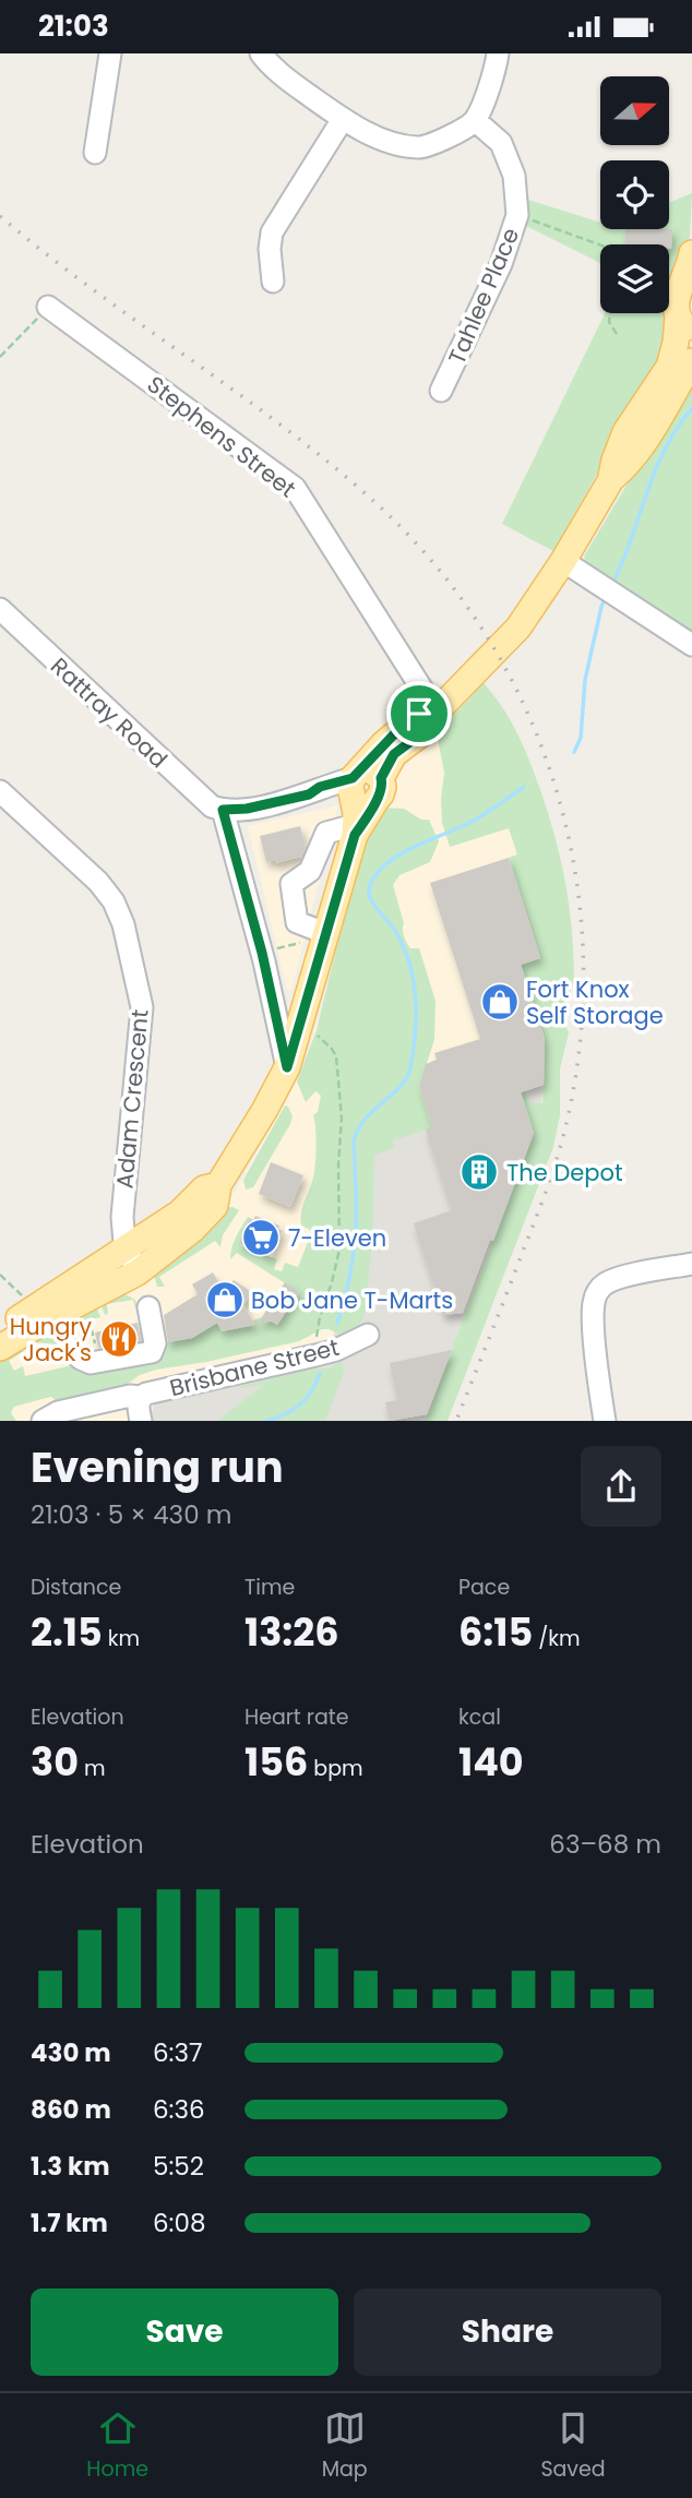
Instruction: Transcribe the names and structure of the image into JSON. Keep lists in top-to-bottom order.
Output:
{
  "streets": {
    "street": [
      "Tahlee Place",
      "Stephens Street",
      "Rattray Road",
      "Adam Crescent",
      "Brisbane Street"
    ]
  },
  "places": {
    "shop": ["Fort Knox Self Storage", "Bob Jane T-Marts"],
    "building": ["The Depot"],
    "supermarket": ["7-Eleven"],
    "restaurant": ["Hungry Jack's"]
  },
  "north": "right",
  "page": {
    "status": "21:03",
    "heading": ["Evening run", "21:03 · 5 × 430 m"],
    "stats": [
      ["Distance", "2.15 km"],
      ["Time", "13:26"],
      ["Pace", "6:15 /km"],
      ["Elevation", "30 m"],
      ["Heart rate", "156 bpm"],
      ["kcal", "140"]
    ],
    "chart": ["Elevation", "63–68 m"],
    "list": [
      {
        "name": "430 m",
        "note": "6:37"
      },
      {
        "name": "860 m",
        "note": "6:36"
      },
      {
        "name": "1.3 km",
        "note": "5:52"
      },
      {
        "name": "1.7 km",
        "note": "6:08"
      }
    ],
    "buttons": ["Save", "Share"],
    "tabs": ["Home", "Map", "Saved"]
  }
}
